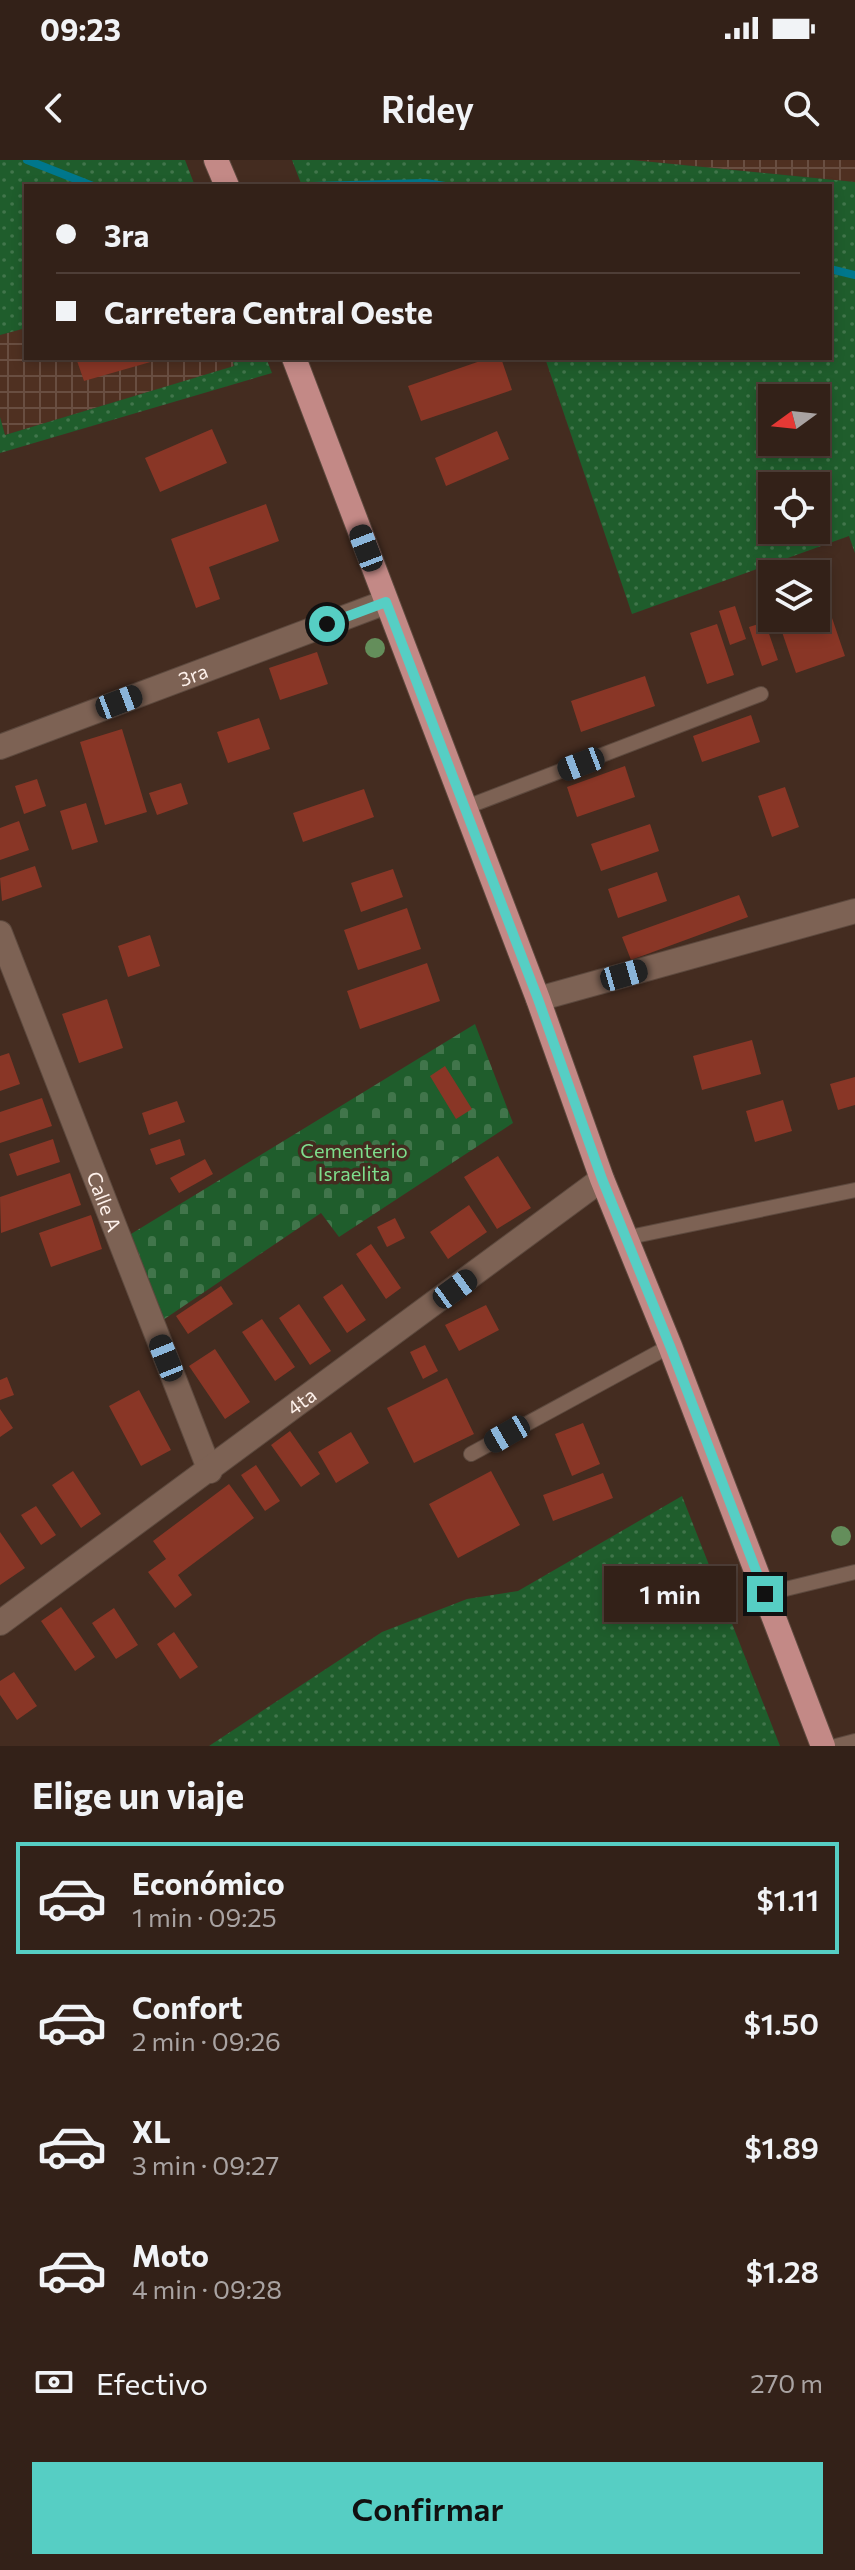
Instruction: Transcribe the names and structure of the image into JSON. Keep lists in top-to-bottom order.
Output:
{
  "streets": {
    "street": ["3ra", "Calle A", "4ta"]
  },
  "crossings": [
    ["Calle A", "4ta"]
  ],
  "parks": ["Cementerio Israelita"],
  "north": "left",
  "page": {
    "status": "09:23",
    "header": "Ridey",
    "banner": ["3ra", "Carretera Central Oeste"],
    "bubble": "1 min",
    "heading": "Elige un viaje",
    "list": [
      {
        "name": "Económico",
        "note": "1 min · 09:25",
        "value": "$1.11"
      },
      {
        "name": "Confort",
        "note": "2 min · 09:26",
        "value": "$1.50"
      },
      {
        "name": "XL",
        "note": "3 min · 09:27",
        "value": "$1.89"
      },
      {
        "name": "Moto",
        "note": "4 min · 09:28",
        "value": "$1.28"
      }
    ],
    "pay": ["Efectivo", "270 m"],
    "buttons": "Confirmar"
  }
}
